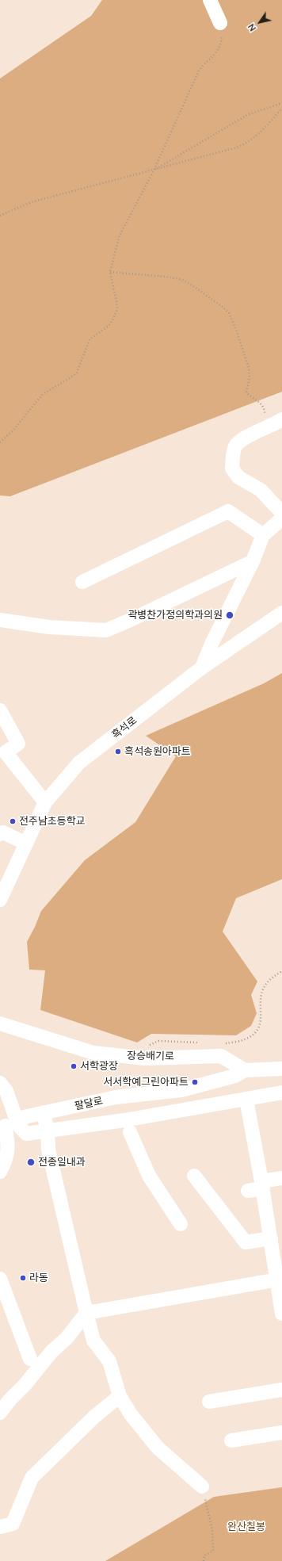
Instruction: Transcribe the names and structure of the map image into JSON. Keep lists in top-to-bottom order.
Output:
{
  "streets": {
    "street": ["흑석로", "장승배기로", "팔달로"]
  },
  "crossings": [
    ["장승배기로", "팔달로"]
  ],
  "parks": ["완산칠봉"],
  "places": [
    "곽병찬가정의학과의원",
    "흑석송원아파트",
    "전주남초등학교",
    "서학광장",
    "서서학예그린아파트",
    "전종일내과",
    "라동"
  ],
  "north": "bottom left"
}
